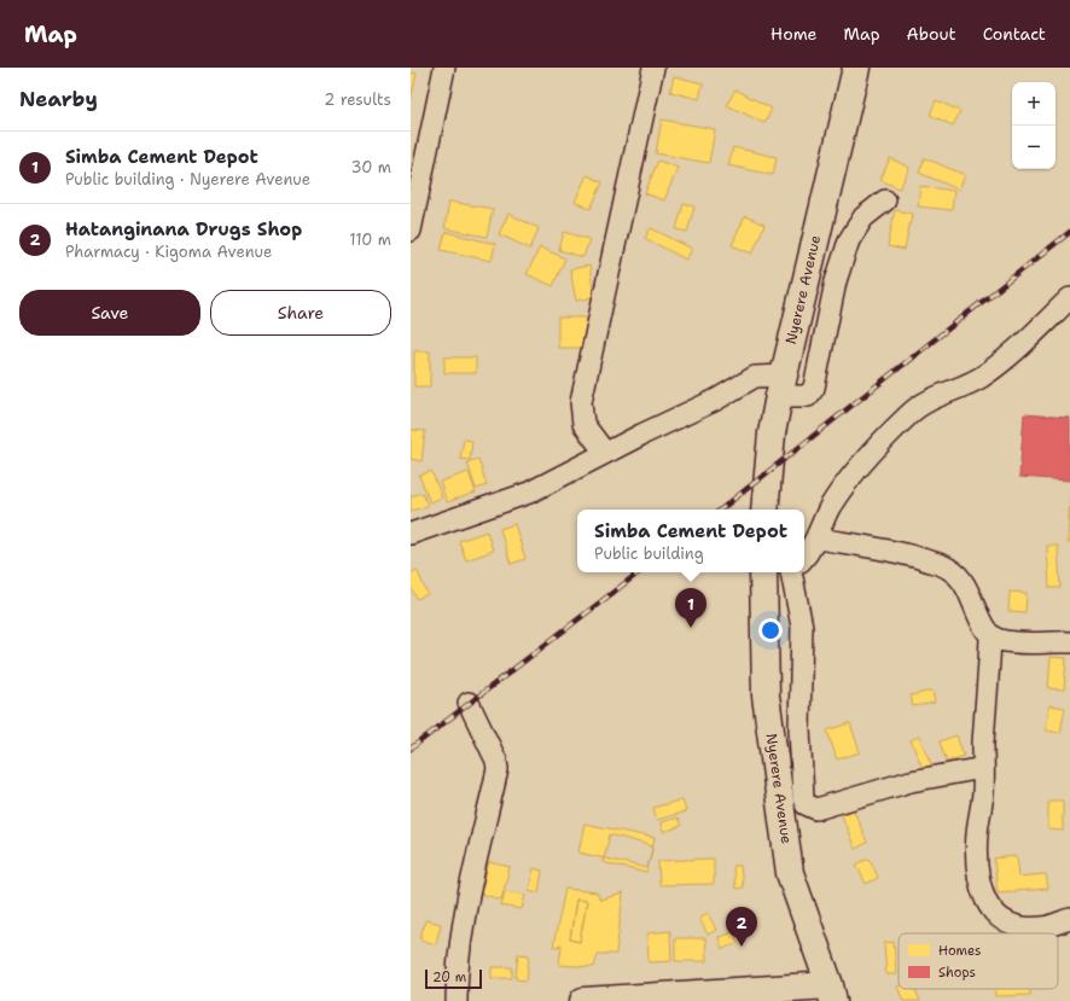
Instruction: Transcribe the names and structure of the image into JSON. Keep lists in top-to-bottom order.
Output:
{
  "streets": {
    "main road": ["Nyerere Avenue"]
  },
  "legend": ["Homes", "Shops"],
  "scale_bar": "20 m",
  "page": {
    "header": "Map",
    "nav": [
      "Home",
      "Map",
      "About",
      "Contact"
    ],
    "heading": ["Nearby", "2 results"],
    "map_buttons": ["+", "−"],
    "list": [
      {
        "mark": "1",
        "name": "Simba Cement Depot",
        "note": "Public building · Nyerere Avenue",
        "value": "30 m"
      },
      {
        "mark": "2",
        "name": "Hatanginana Drugs Shop",
        "note": "Pharmacy · Kigoma Avenue",
        "value": "110 m"
      }
    ],
    "buttons": ["Save", "Share"],
    "popup": ["Simba Cement Depot", "Public building"],
    "pins": ["1", "2"],
    "scale": "20 m"
  }
}
